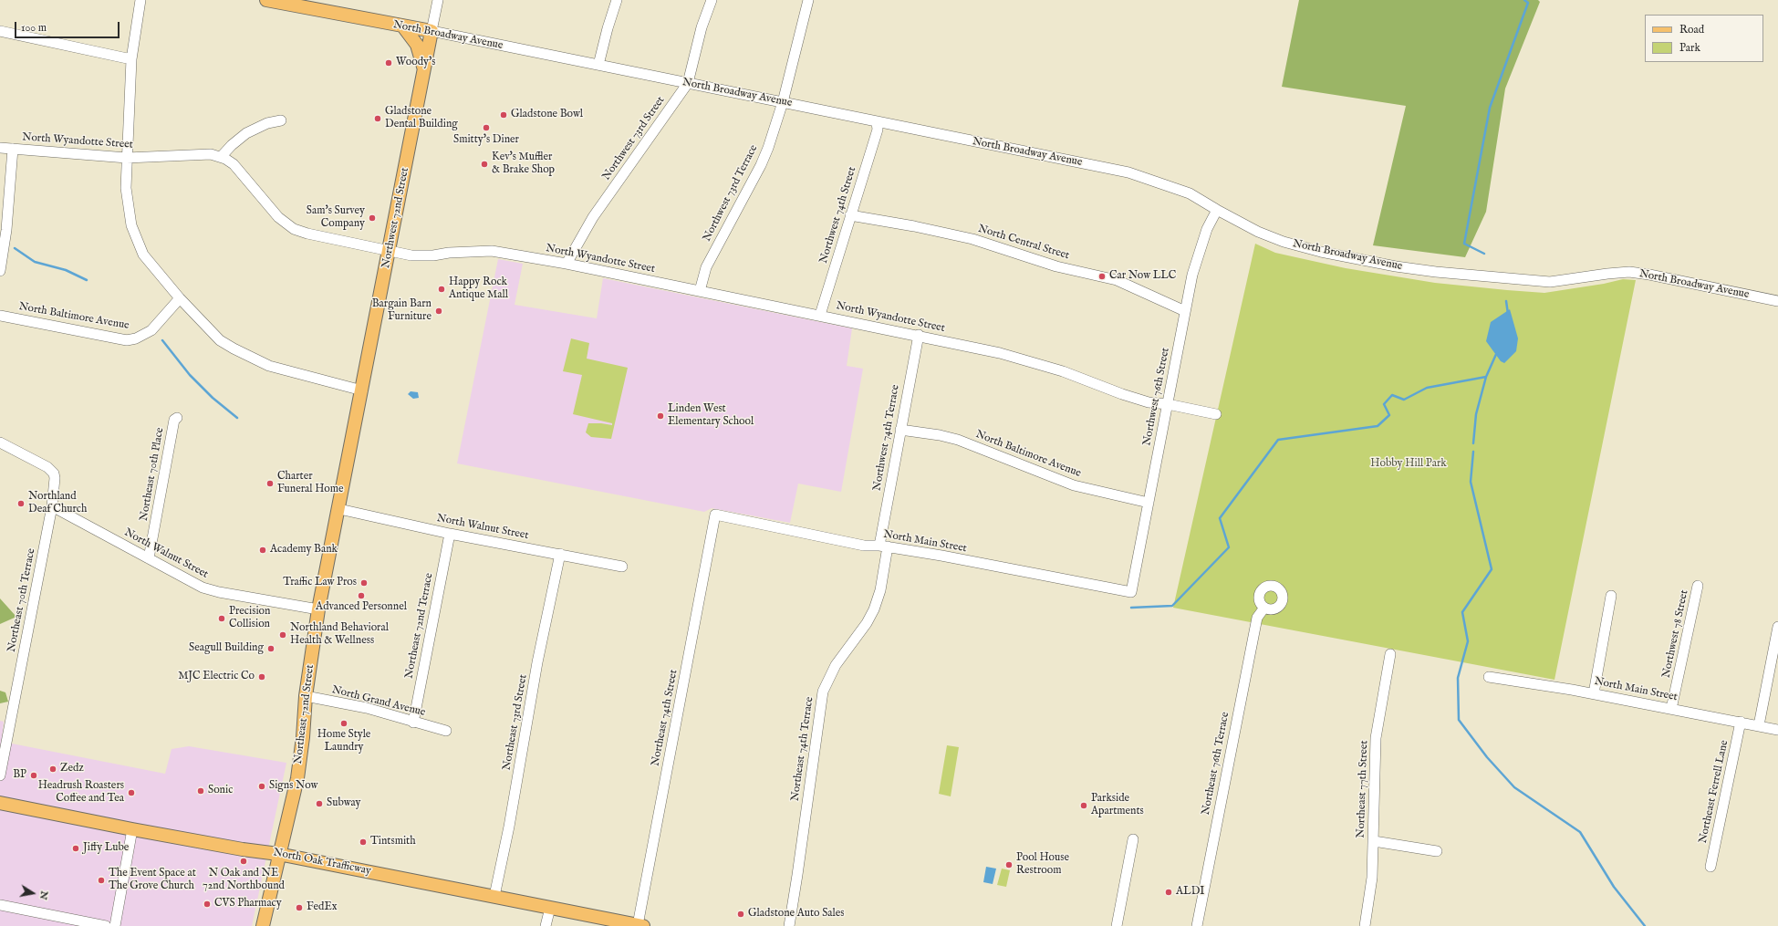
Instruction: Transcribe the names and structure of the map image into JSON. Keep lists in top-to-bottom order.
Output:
{
  "streets": {
    "main road": [
      "North Broadway Avenue",
      "Northwest 72nd Street",
      "Northeast 72nd Street",
      "North Oak Trafficway"
    ],
    "street": [
      "Northwest 73rd Street",
      "North Wyandotte Street",
      "Northwest 73rd Terrace",
      "Northwest 74th Street",
      "North Central Street",
      "North Baltimore Avenue",
      "Northwest 76th Street",
      "Northwest 74th Terrace",
      "Northeast 70th Place",
      "North Walnut Street",
      "North Main Street",
      "Northeast 70th Terrace",
      "Northeast 72nd Terrace",
      "Northwest 78 Street",
      "North Grand Avenue",
      "Northeast 74th Street",
      "Northeast 73rd Street",
      "Northeast 74th Terrace",
      "Northeast 76th Terrace",
      "Northeast 77th Street",
      "Northeast Ferrell Lane"
    ]
  },
  "crossings": [
    ["North Broadway Avenue", "Northwest 73rd Street"],
    ["North Broadway Avenue", "Northwest 73rd Terrace"],
    ["North Broadway Avenue", "Northwest 74th Street"],
    ["North Broadway Avenue", "Northwest 72nd Street"],
    ["North Broadway Avenue", "Northwest 76th Street"],
    ["Northwest 73rd Street", "North Wyandotte Street"],
    ["North Wyandotte Street", "Northwest 73rd Terrace"],
    ["North Wyandotte Street", "Northwest 74th Street"],
    ["North Wyandotte Street", "Northwest 72nd Street"],
    ["North Wyandotte Street", "Northwest 76th Street"],
    ["North Wyandotte Street", "Northwest 74th Terrace"],
    ["Northwest 74th Street", "North Central Street"],
    ["Northwest 72nd Street", "Northeast 72nd Street"],
    ["North Central Street", "Northwest 76th Street"],
    ["North Baltimore Avenue", "Northwest 76th Street"],
    ["North Baltimore Avenue", "Northwest 74th Terrace"],
    ["Northwest 76th Street", "North Main Street"],
    ["Northwest 74th Terrace", "North Main Street"],
    ["Northwest 74th Terrace", "Northeast 74th Terrace"],
    ["Northeast 70th Place", "North Walnut Street"],
    ["North Walnut Street", "Northeast 70th Terrace"],
    ["North Walnut Street", "Northeast 72nd Terrace"],
    ["North Walnut Street", "Northeast 72nd Street"],
    ["North Walnut Street", "Northeast 73rd Street"],
    ["North Main Street", "Northwest 78 Street"],
    ["North Main Street", "Northeast 74th Street"],
    ["North Main Street", "Northeast 74th Terrace"],
    ["North Main Street", "Northeast Ferrell Lane"],
    ["Northeast 72nd Terrace", "North Grand Avenue"],
    ["North Grand Avenue", "Northeast 72nd Street"],
    ["Northeast 72nd Street", "North Oak Trafficway"],
    ["Northeast 74th Street", "North Oak Trafficway"],
    ["Northeast 73rd Street", "North Oak Trafficway"]
  ],
  "parks": ["Hobby Hill Park"],
  "places": [
    "Woody's",
    "Gladstone Bowl",
    "Gladstone Dental Building",
    "Smitty's Diner",
    "Kev's Muffler & Brake Shop",
    "Sam's Survey Company",
    "Car Now LLC",
    "Happy Rock Antique Mall",
    "Bargain Barn Furniture",
    "Linden West Elementary School",
    "Charter Funeral Home",
    "Northland Deaf Church",
    "Academy Bank",
    "Traffic Law Pros",
    "Advanced Personnel",
    "Precision Collision",
    "Northland Behavioral Health & Wellness",
    "Seagull Building",
    "MJC Electric Co",
    "Home Style Laundry",
    "Zedz",
    "BP",
    "Signs Now",
    "Sonic",
    "Headrush Roasters Coffee and Tea",
    "Subway",
    "Parkside Apartments",
    "Tintsmith",
    "Jiffy Lube",
    "N Oak and NE 72nd Northbound",
    "Pool House Restroom",
    "The Event Space at The Grove Church",
    "ALDI",
    "CVS Pharmacy",
    "FedEx",
    "Gladstone Auto Sales"
  ],
  "legend": ["Road", "Park"],
  "scale_bar": "100 m",
  "north": "right"
}
